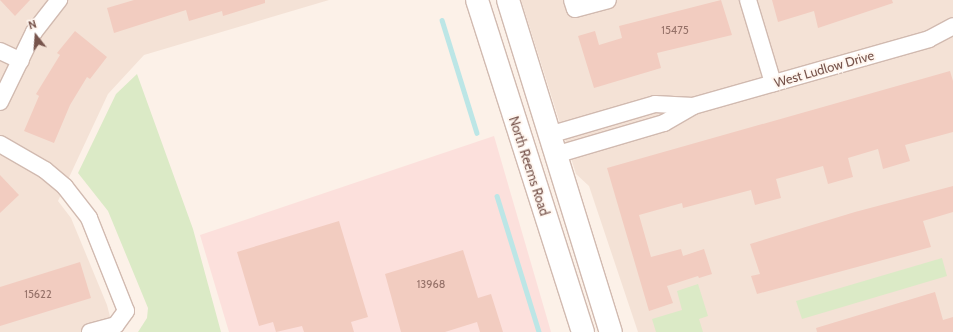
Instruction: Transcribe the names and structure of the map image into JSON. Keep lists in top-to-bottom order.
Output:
{
  "streets": {
    "main road": ["North Reems Road"],
    "street": ["West Ludlow Drive"]
  },
  "house_numbers": ["15475", "13968", "15622"],
  "north": "top"
}
